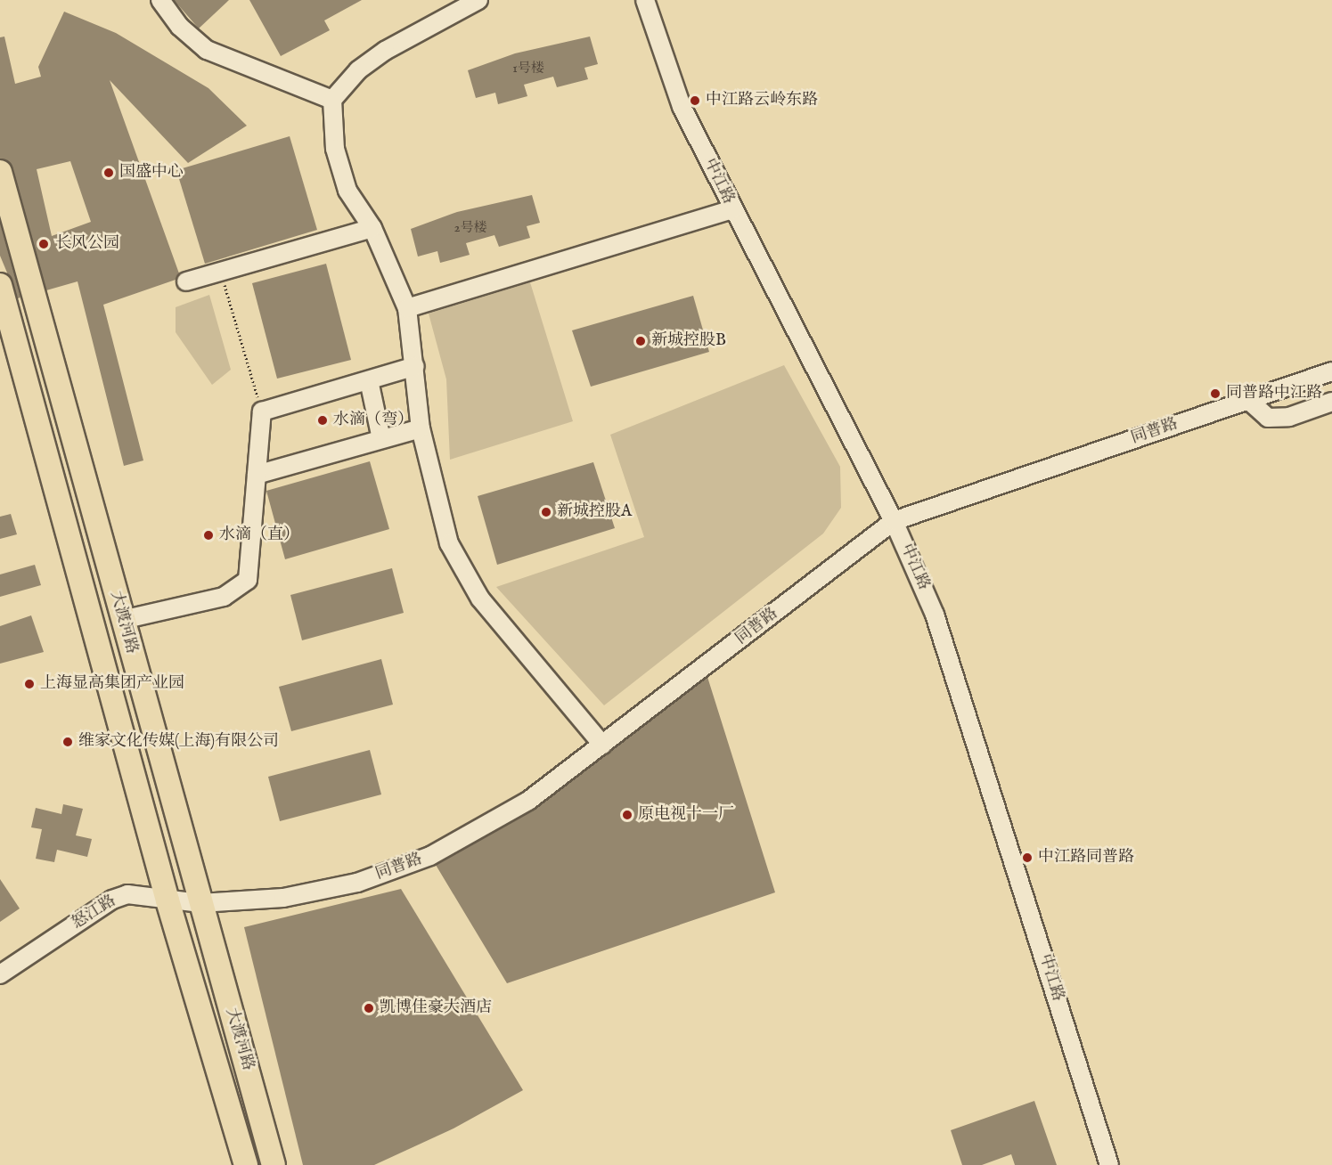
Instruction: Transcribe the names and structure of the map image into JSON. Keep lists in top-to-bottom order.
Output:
{
  "streets": {
    "main road": ["大渡河路"],
    "street": ["中江路", "同普路", "怒江路"]
  },
  "crossings": [
    ["中江路", "同普路"],
    ["同普路", "大渡河路"],
    ["同普路", "怒江路"],
    ["大渡河路", "怒江路"]
  ],
  "places": [
    "中江路云岭东路",
    "国盛中心",
    "长风公园",
    "新城控股B",
    "同普路中江路",
    "水滴（弯）",
    "新城控股A",
    "水滴（直）",
    "上海显高集团产业园",
    "维家文化传媒(上海)有限公司",
    "原电视十一厂",
    "中江路同普路",
    "凯博佳豪大酒店"
  ],
  "house_numbers": ["1号楼", "2号楼"]
}
